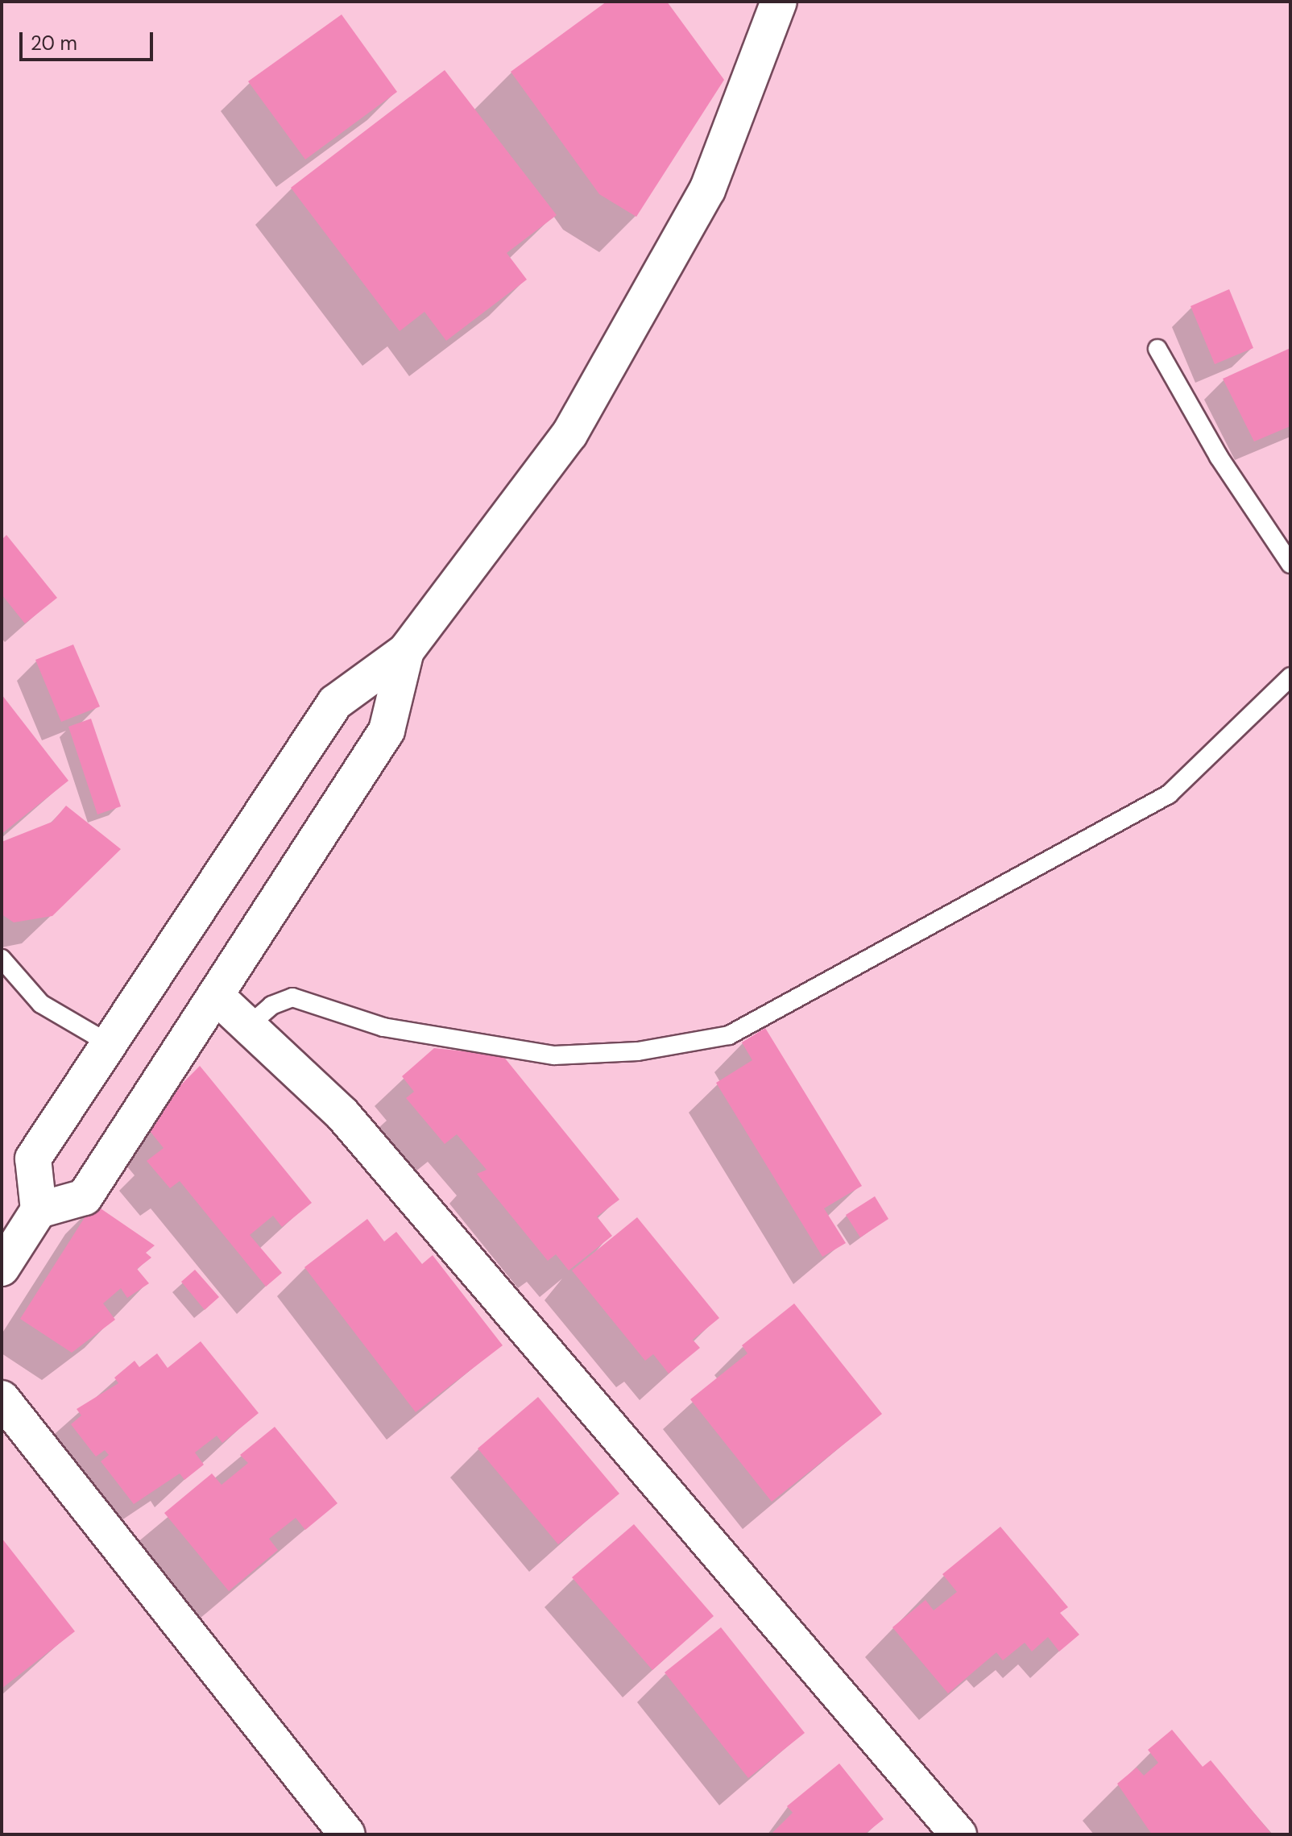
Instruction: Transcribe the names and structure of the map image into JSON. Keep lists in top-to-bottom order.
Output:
{
  "scale_bar": "20 m"
}
